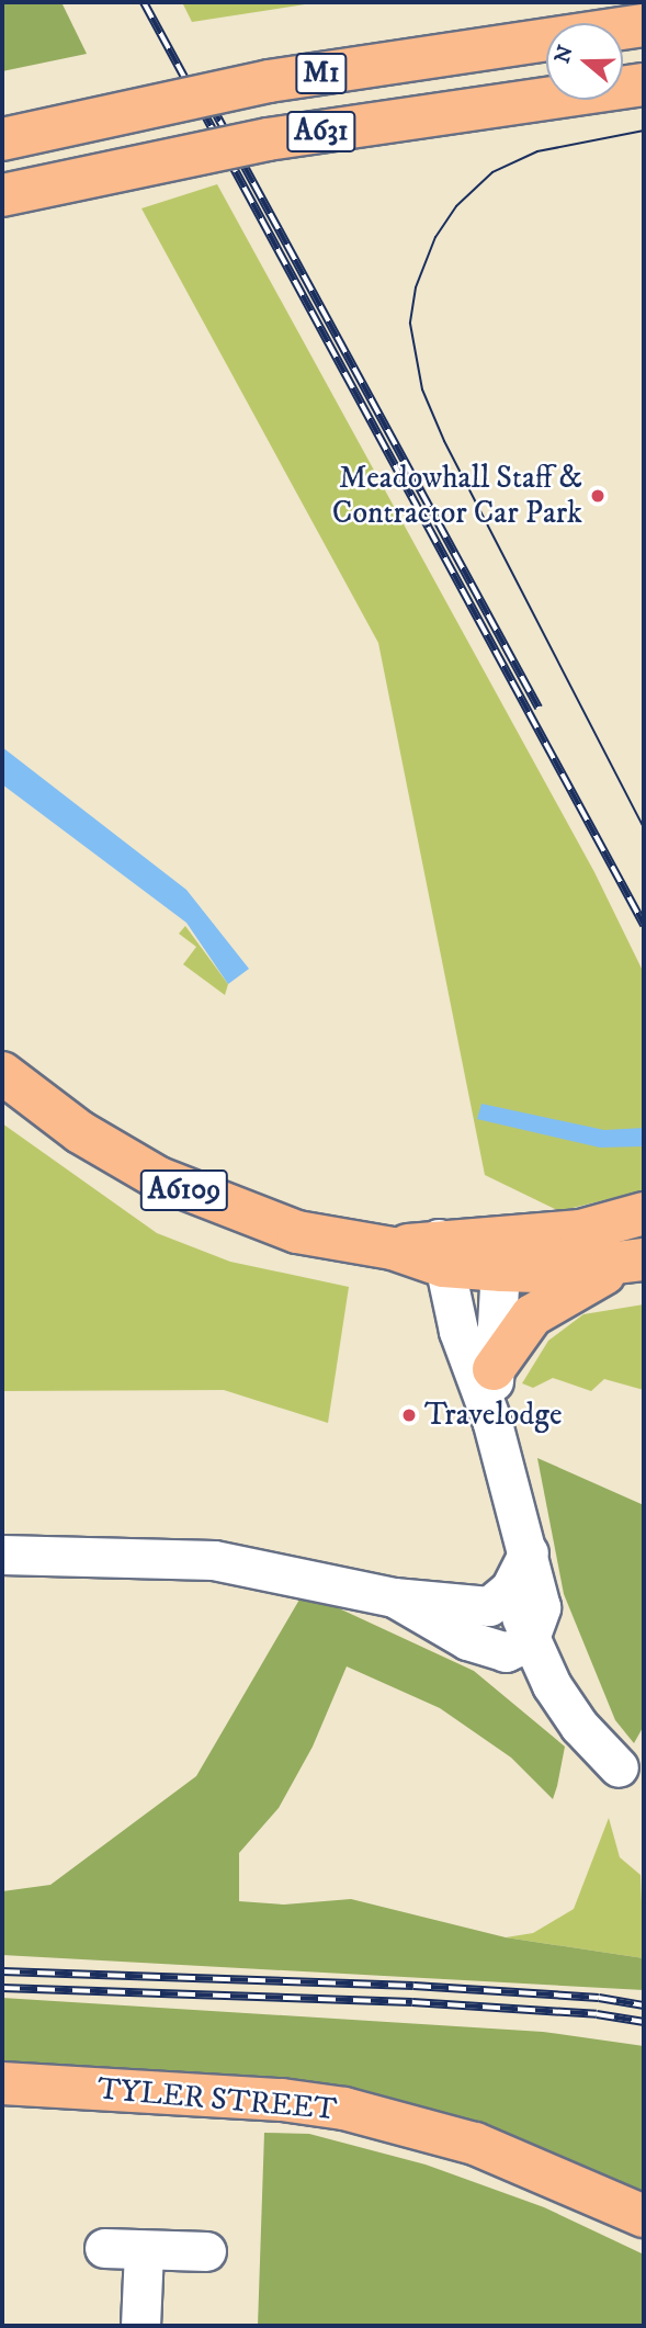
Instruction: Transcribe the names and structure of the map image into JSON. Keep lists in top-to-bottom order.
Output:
{
  "streets": {
    "main road": [
      "M1",
      "A631",
      "A6109",
      "TYLER STREET"
    ]
  },
  "places": ["Meadowhall Staff & Contractor Car Park", "Travelodge"],
  "north": "left"
}
